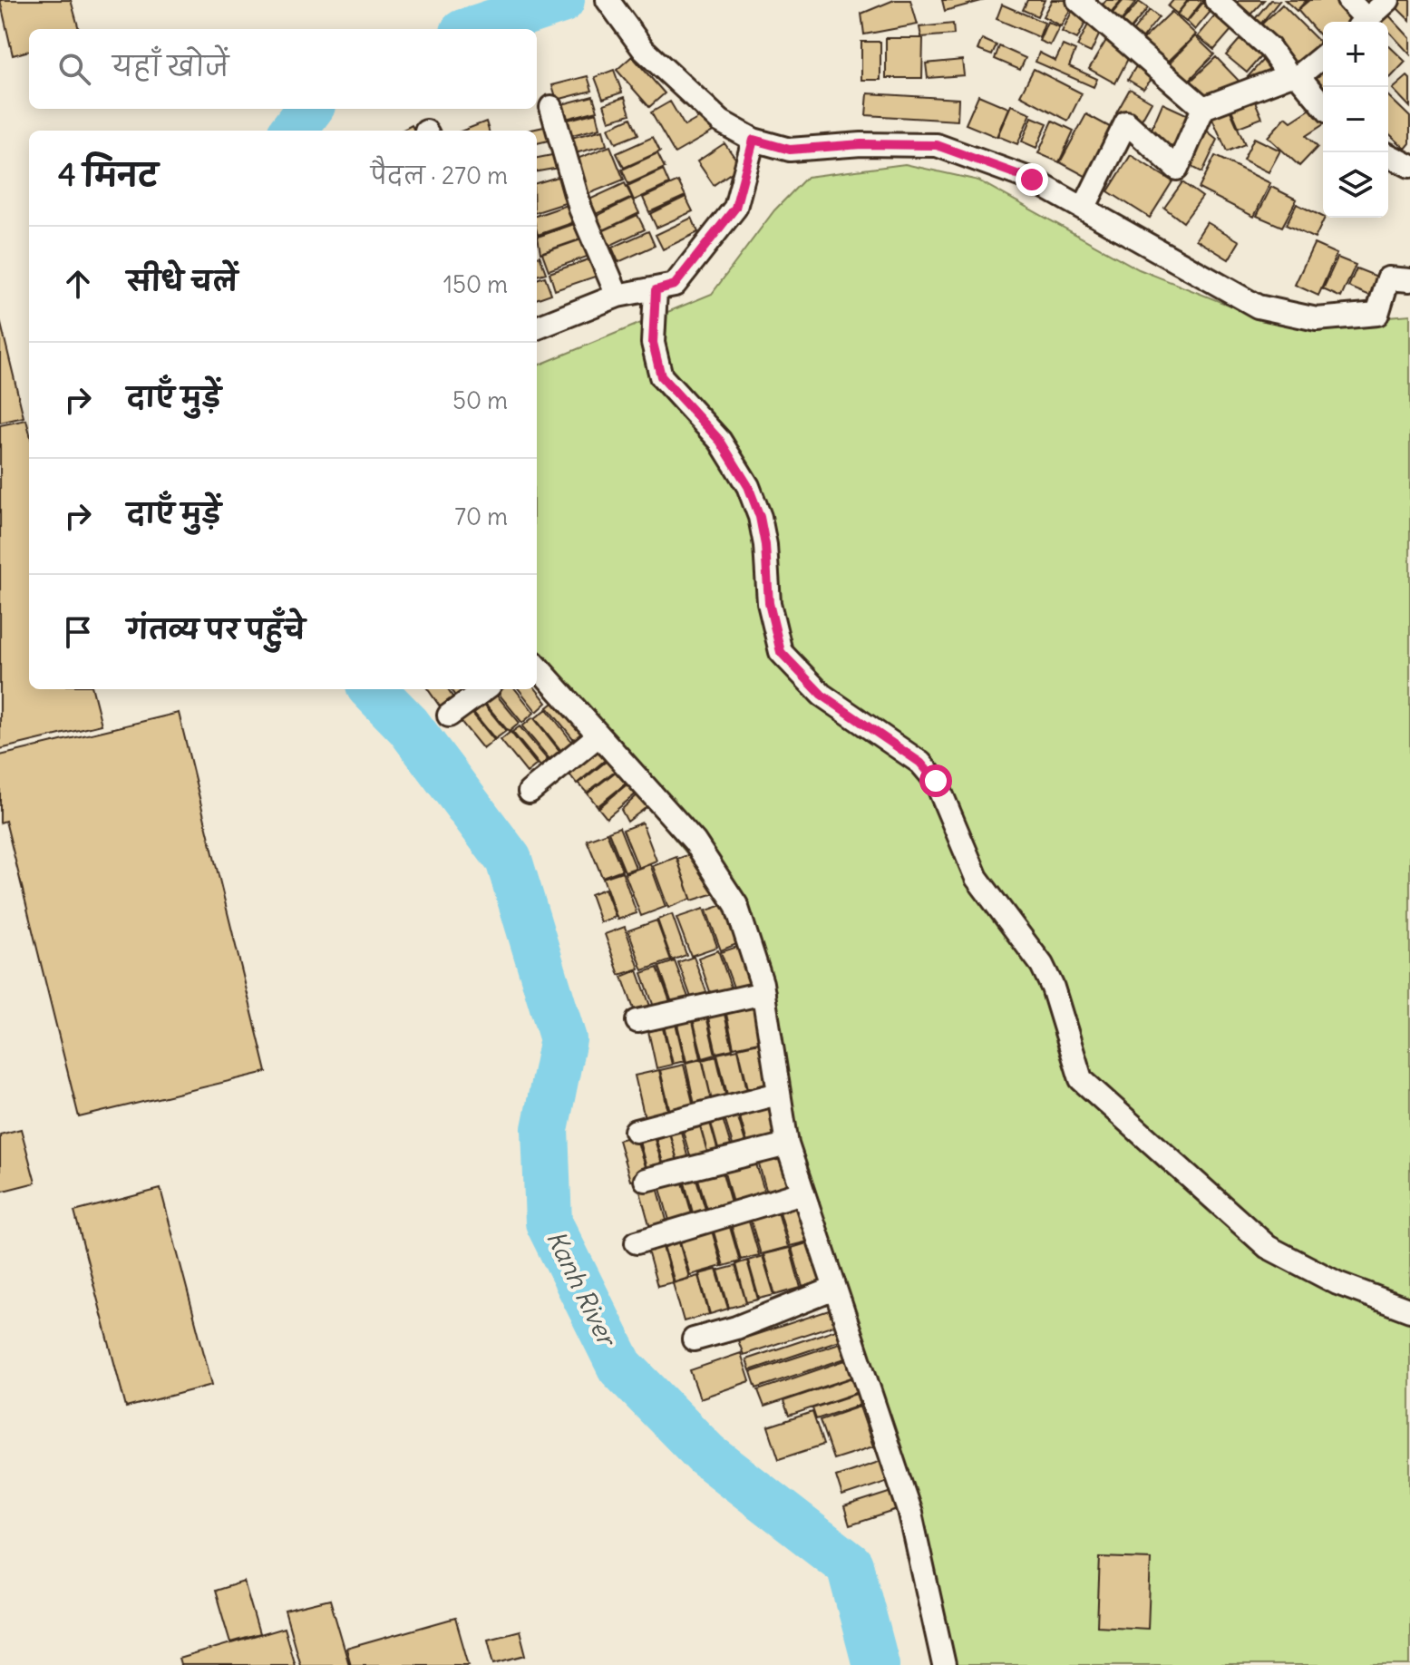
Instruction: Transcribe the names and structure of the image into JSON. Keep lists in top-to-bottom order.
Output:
{
  "water": ["Kanh River"],
  "page": {
    "map_buttons": ["+", "−"],
    "search": "यहाँ खोजें",
    "heading": ["4 मिनट", "पैदल · 270 m"],
    "list": [
      ["सीधे चलें", "150 m"],
      ["दाएँ मुड़ें", "50 m"],
      ["दाएँ मुड़ें", "70 m"],
      "गंतव्य पर पहुँचे"
    ]
  }
}
